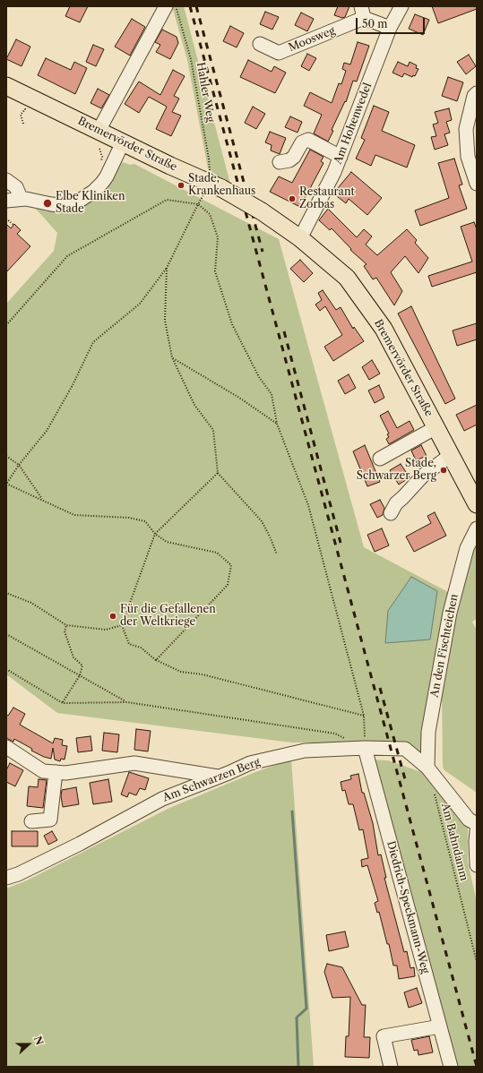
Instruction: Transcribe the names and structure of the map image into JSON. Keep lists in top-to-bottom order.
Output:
{
  "streets": {
    "main road": ["Bremervörder Straße"],
    "street": [
      "Moosweg",
      "Am Hohenwedel",
      "An den Fischteichen",
      "Am Schwarzen Berg",
      "Diedrich-Speckmann-Weg"
    ],
    "path": ["Hahler Weg", "Am Bahndamm"]
  },
  "crossings": [
    ["Hahler Weg", "Bremervörder Straße"],
    ["Am Hohenwedel", "Bremervörder Straße"],
    ["An den Fischteichen", "Am Schwarzen Berg"],
    ["Am Schwarzen Berg", "Diedrich-Speckmann-Weg"]
  ],
  "places": [
    "Stade, Krankenhaus",
    "Restaurant Zorbas",
    "Elbe Kliniken Stade",
    "Stade, Schwarzer Berg",
    "Für die Gefallenen der Weltkriege"
  ],
  "scale_bar": "50 m",
  "north": "right"
}
